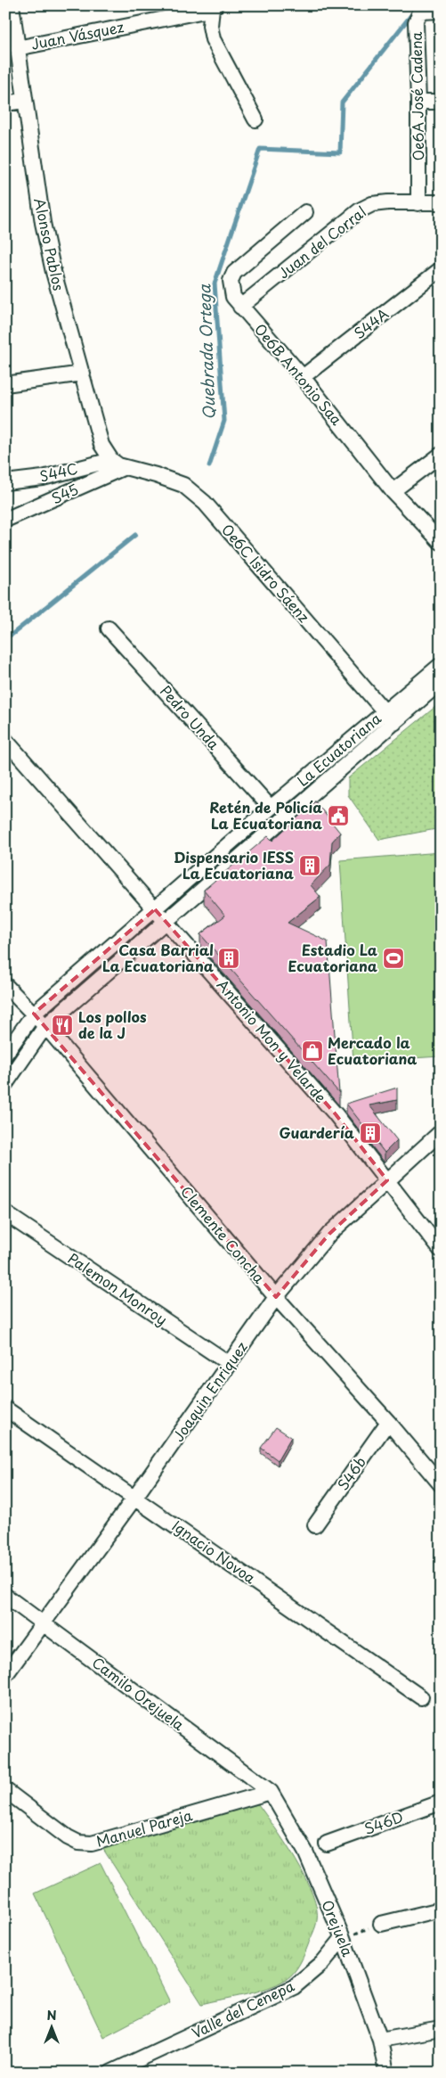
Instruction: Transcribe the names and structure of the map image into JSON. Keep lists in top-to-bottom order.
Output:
{
  "streets": {
    "street": [
      "Juan Vásquez",
      "Oe6A José Cadena",
      "Juan del Corral",
      "Alonso Pablos",
      "S44A",
      "Oe6B Antonio Saa",
      "S44C",
      "S45",
      "Oe6C Isidro Sáenz",
      "Pedro Unda",
      "La Ecuatoriana",
      "Antonio Mon y Velarde",
      "Clemente Concha",
      "Palemon Monroy",
      "Joaquin Enriquez",
      "S46b",
      "Ignacio Novoa",
      "Camilo Orejuela",
      "S46D",
      "Manuel Pareja",
      "Orejuela",
      "Valle del Cenepa"
    ]
  },
  "crossings": [
    ["Juan Vásquez", "Alonso Pablos"],
    ["Oe6A José Cadena", "Juan del Corral"],
    ["Juan del Corral", "Oe6B Antonio Saa"],
    ["Alonso Pablos", "S44C"],
    ["S44A", "Oe6B Antonio Saa"],
    ["S45", "Oe6C Isidro Sáenz"],
    ["Oe6C Isidro Sáenz", "La Ecuatoriana"],
    ["Pedro Unda", "La Ecuatoriana"],
    ["La Ecuatoriana", "Antonio Mon y Velarde"],
    ["La Ecuatoriana", "Clemente Concha"],
    ["Antonio Mon y Velarde", "Joaquin Enriquez"],
    ["Clemente Concha", "Joaquin Enriquez"],
    ["Clemente Concha", "S46b"],
    ["Palemon Monroy", "Joaquin Enriquez"],
    ["Joaquin Enriquez", "Ignacio Novoa"],
    ["Joaquin Enriquez", "Camilo Orejuela"],
    ["Camilo Orejuela", "Manuel Pareja"],
    ["Camilo Orejuela", "Orejuela"],
    ["Manuel Pareja", "Orejuela"],
    ["Orejuela", "Valle del Cenepa"]
  ],
  "water": ["Quebrada Ortega"],
  "places": {
    "public building": ["Retén de Policía La Ecuatoriana"],
    "building": ["Dispensario IESS La Ecuatoriana", "Casa Barrial La Ecuatoriana", "Guardería"],
    "sports": ["Estadio La Ecuatoriana"],
    "restaurant": ["Los pollos de la J"],
    "shop": ["Mercado la Ecuatoriana"]
  },
  "north": "top"
}
